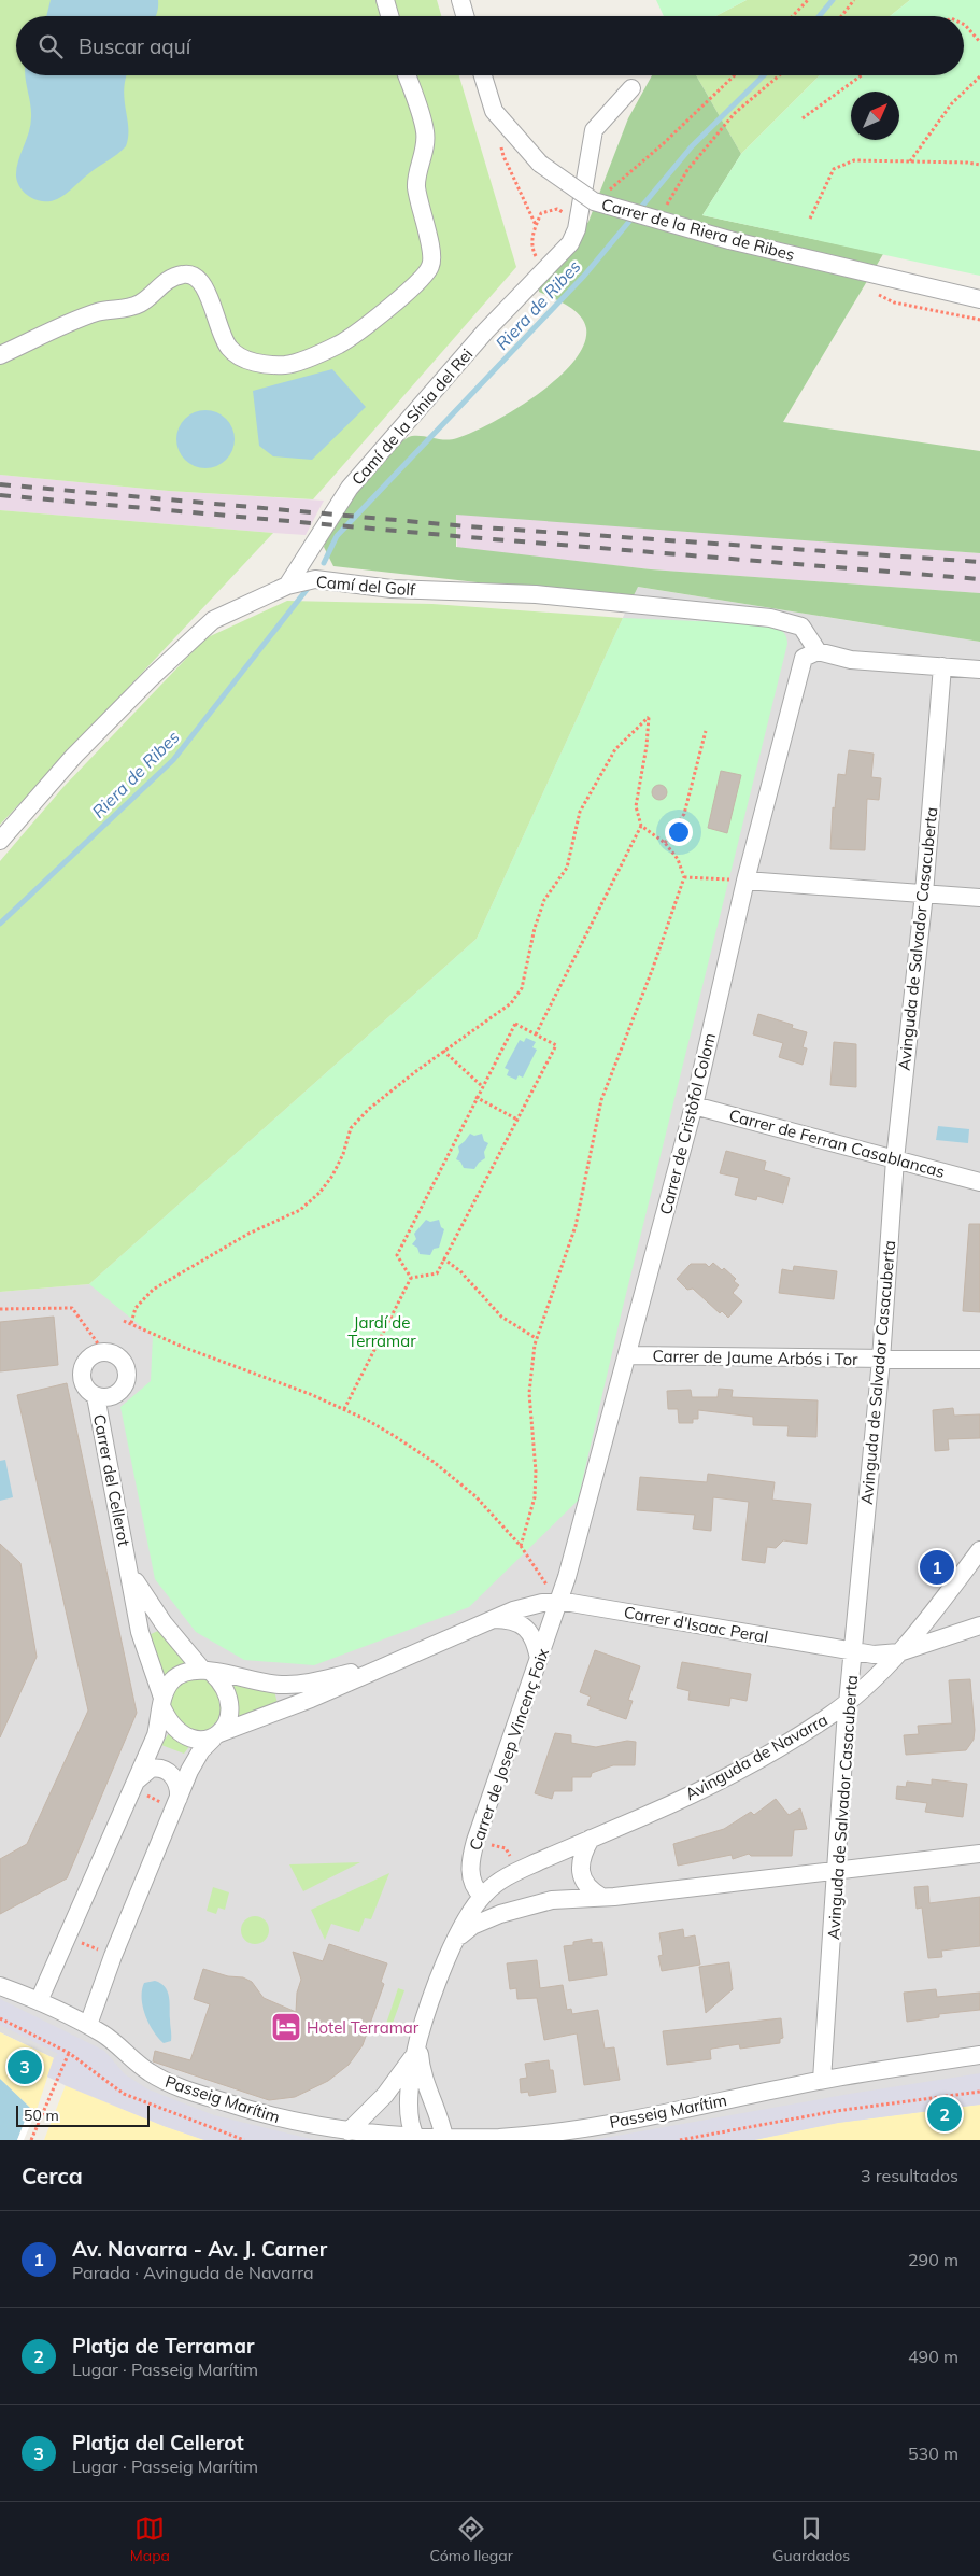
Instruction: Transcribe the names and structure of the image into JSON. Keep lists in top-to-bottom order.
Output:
{
  "streets": {
    "street": [
      "Carrer de la Riera de Ribes",
      "Camí de la Sínia del Rei",
      "Camí del Golf",
      "Avinguda de Salvador Casacuberta",
      "Carrer de Cristòfol Colom",
      "Carrer de Ferran Casablancas",
      "Carrer de Jaume Arbós i Tor",
      "Carrer del Cellerot",
      "Carrer d'Isaac Peral",
      "Carrer de Josep Vincenç Foix",
      "Avinguda de Navarra",
      "Passeig Marítim"
    ]
  },
  "crossings": [
    ["Camí de la Sínia del Rei", "Camí del Golf"],
    ["Camí del Golf", "Carrer de Cristòfol Colom"],
    ["Avinguda de Salvador Casacuberta", "Carrer de Ferran Casablancas"],
    ["Avinguda de Salvador Casacuberta", "Carrer de Jaume Arbós i Tor"],
    ["Avinguda de Salvador Casacuberta", "Carrer d'Isaac Peral"],
    ["Avinguda de Salvador Casacuberta", "Avinguda de Navarra"],
    ["Avinguda de Salvador Casacuberta", "Passeig Marítim"],
    ["Carrer de Cristòfol Colom", "Carrer de Ferran Casablancas"],
    ["Carrer de Cristòfol Colom", "Carrer de Jaume Arbós i Tor"],
    ["Carrer de Cristòfol Colom", "Carrer d'Isaac Peral"],
    ["Carrer de Cristòfol Colom", "Carrer de Josep Vincenç Foix"],
    ["Carrer del Cellerot", "Carrer d'Isaac Peral"],
    ["Carrer d'Isaac Peral", "Carrer de Josep Vincenç Foix"],
    ["Carrer d'Isaac Peral", "Avinguda de Navarra"],
    ["Carrer de Josep Vincenç Foix", "Avinguda de Navarra"]
  ],
  "water": ["Riera de Ribes"],
  "parks": ["Jardí de Terramar"],
  "places": {
    "hotel": ["Hotel Terramar"]
  },
  "scale_bar": "50 m",
  "north": "top right",
  "page": {
    "search": "Buscar aquí",
    "pins": ["1", "3", "2"],
    "scale": "50 m",
    "heading": ["Cerca", "3 resultados"],
    "list": [
      {
        "mark": "1",
        "name": "Av. Navarra - Av. J. Carner",
        "note": "Parada · Avinguda de Navarra",
        "value": "290 m"
      },
      {
        "mark": "2",
        "name": "Platja de Terramar",
        "note": "Lugar · Passeig Marítim",
        "value": "490 m"
      },
      {
        "mark": "3",
        "name": "Platja del Cellerot",
        "note": "Lugar · Passeig Marítim",
        "value": "530 m"
      }
    ],
    "nav": ["Mapa", "Cómo llegar", "Guardados"]
  }
}
